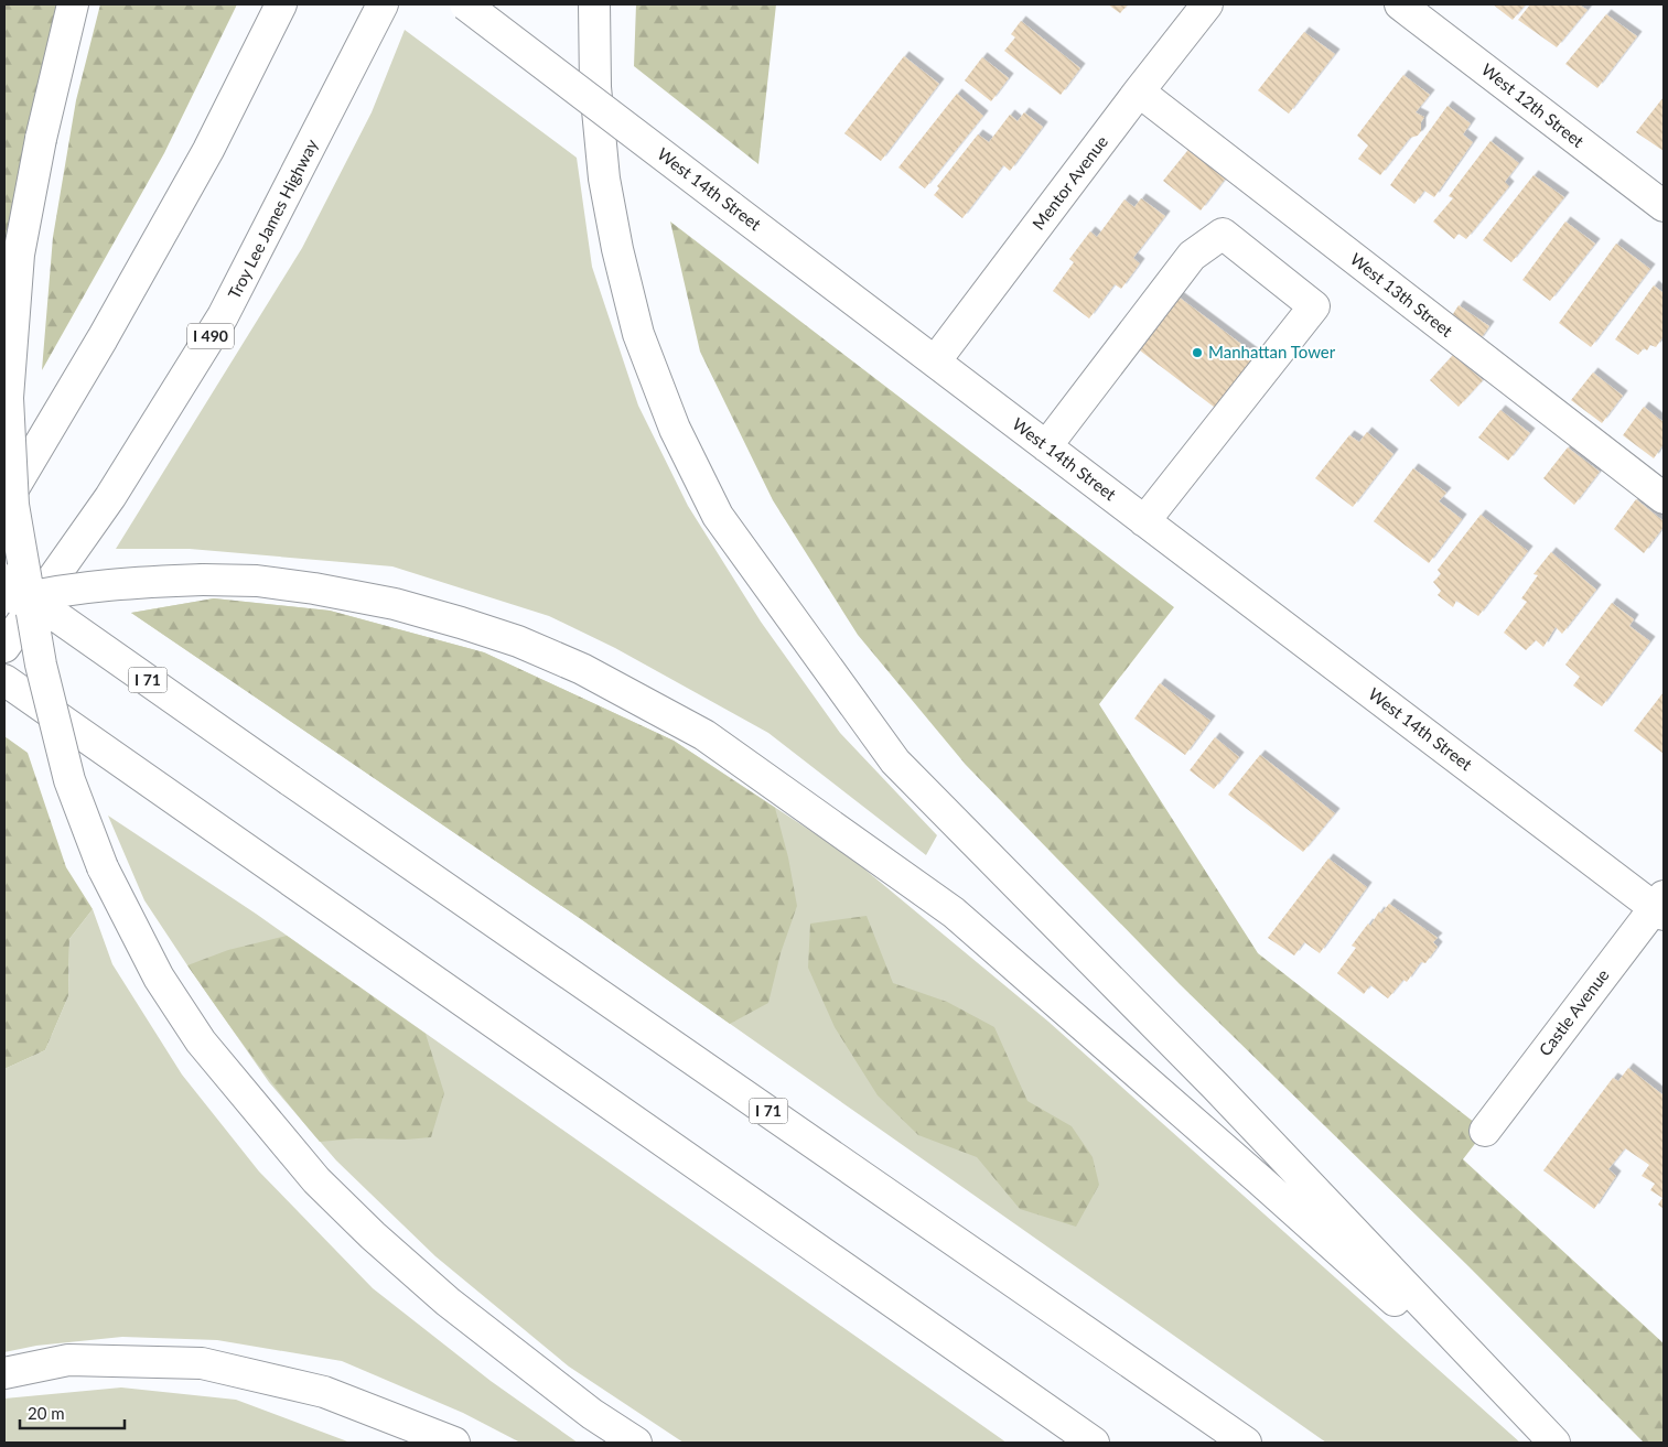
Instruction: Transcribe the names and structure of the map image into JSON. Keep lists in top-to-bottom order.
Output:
{
  "streets": {
    "main road": [
      "West 12th Street",
      "Mentor Avenue",
      "West 14th Street",
      "Troy Lee James Highway",
      "West 13th Street",
      "I 490",
      "I 71",
      "Castle Avenue"
    ]
  },
  "crossings": [
    ["Mentor Avenue", "West 14th Street"],
    ["Mentor Avenue", "West 13th Street"],
    ["West 14th Street", "Castle Avenue"]
  ],
  "places": ["Manhattan Tower"],
  "scale_bar": "20 m"
}
